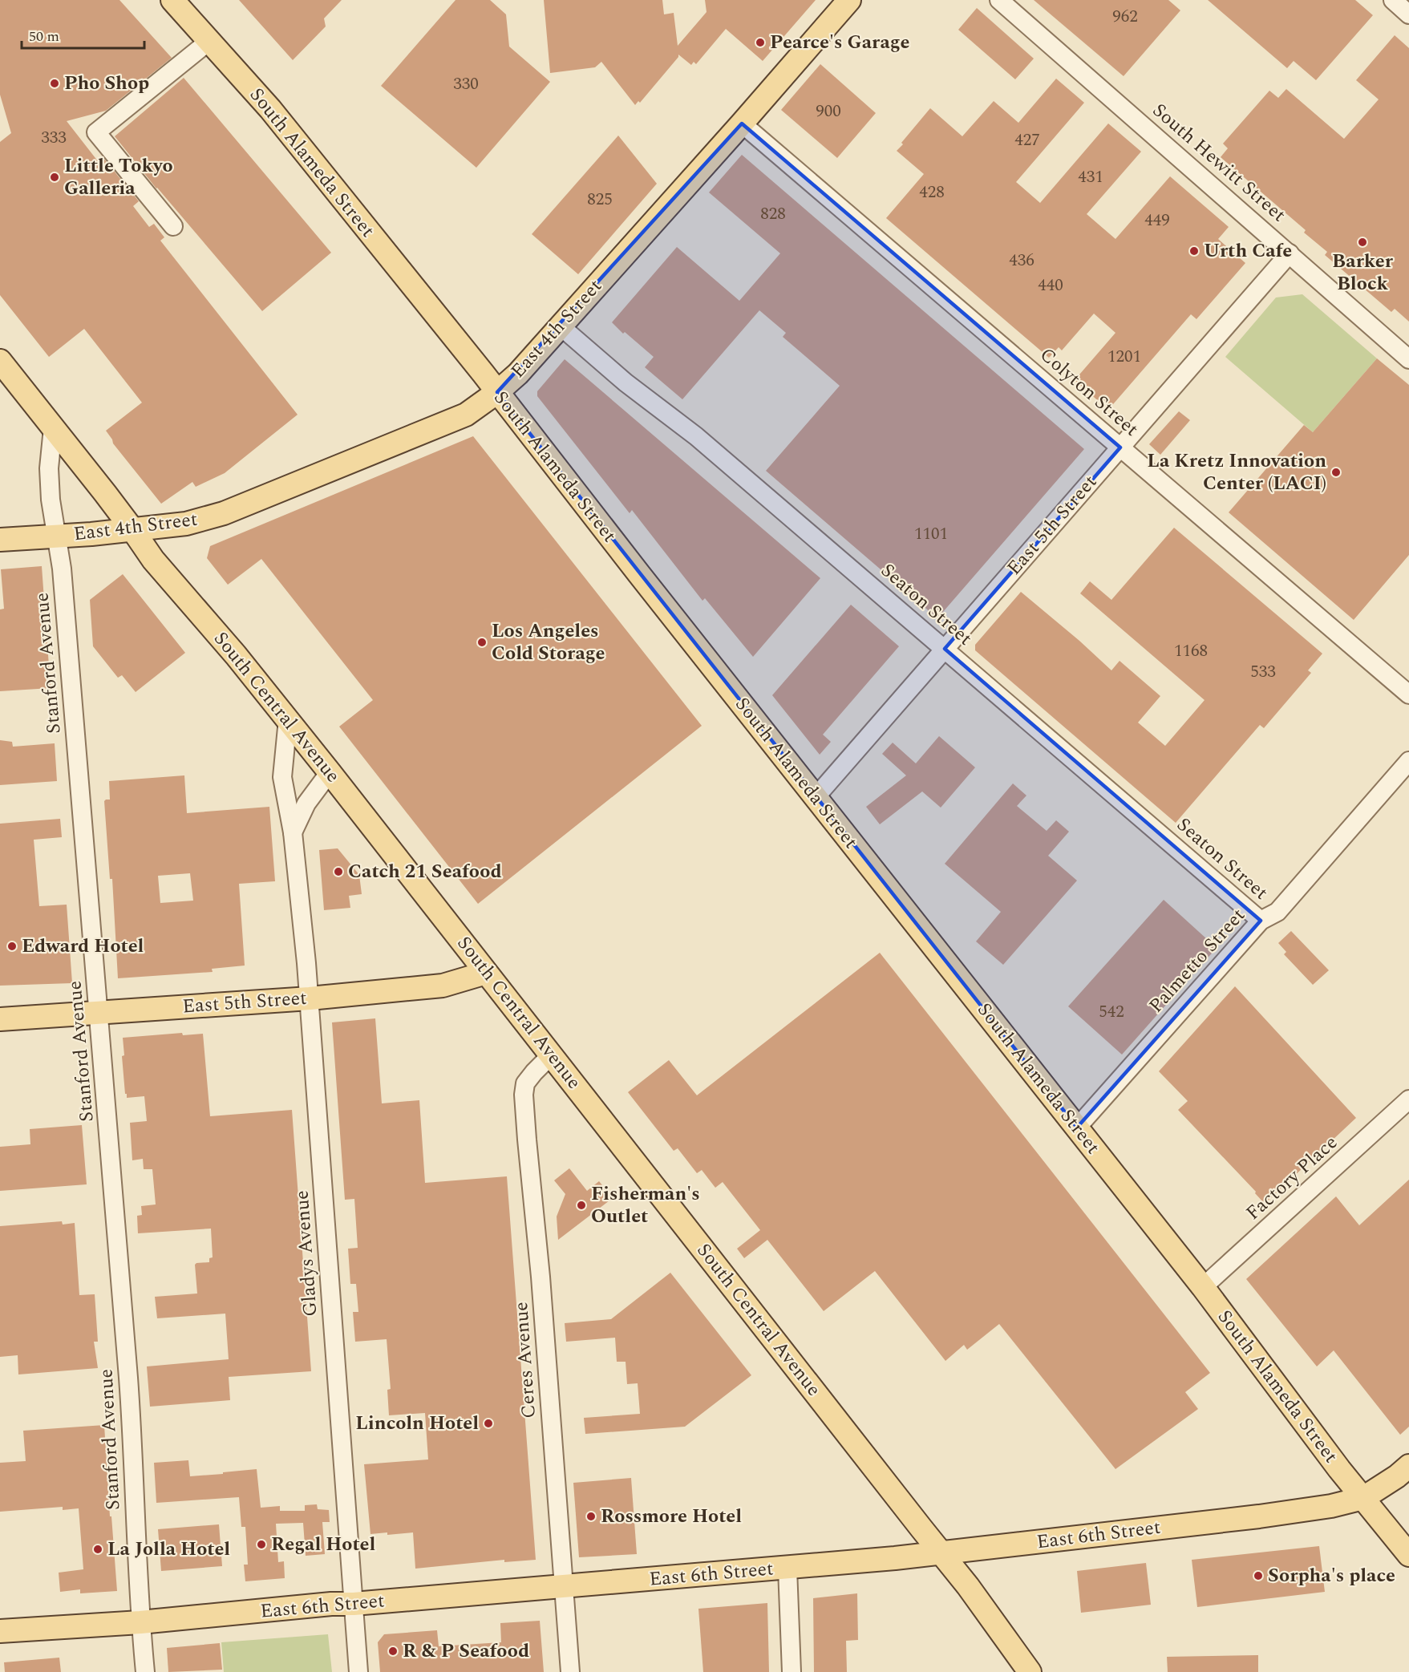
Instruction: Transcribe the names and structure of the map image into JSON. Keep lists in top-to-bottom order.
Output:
{
  "streets": {
    "main road": [
      "South Alameda Street",
      "East 4th Street",
      "East 5th Street",
      "South Central Avenue",
      "East 6th Street"
    ],
    "street": [
      "South Hewitt Street",
      "Colyton Street",
      "Seaton Street",
      "Stanford Avenue",
      "Palmetto Street",
      "Factory Place",
      "Gladys Avenue",
      "Ceres Avenue"
    ]
  },
  "crossings": [
    ["South Alameda Street", "East 4th Street"],
    ["South Alameda Street", "East 5th Street"],
    ["South Alameda Street", "Palmetto Street"],
    ["South Alameda Street", "Factory Place"],
    ["South Alameda Street", "East 6th Street"],
    ["South Hewitt Street", "East 5th Street"],
    ["East 4th Street", "Colyton Street"],
    ["East 4th Street", "Seaton Street"],
    ["East 4th Street", "Stanford Avenue"],
    ["East 4th Street", "South Central Avenue"],
    ["Colyton Street", "East 5th Street"],
    ["East 5th Street", "Seaton Street"],
    ["East 5th Street", "Stanford Avenue"],
    ["East 5th Street", "South Central Avenue"],
    ["East 5th Street", "Gladys Avenue"],
    ["Seaton Street", "Palmetto Street"],
    ["Stanford Avenue", "South Central Avenue"],
    ["Stanford Avenue", "East 6th Street"],
    ["South Central Avenue", "Gladys Avenue"],
    ["South Central Avenue", "Ceres Avenue"],
    ["South Central Avenue", "East 6th Street"],
    ["Gladys Avenue", "East 6th Street"],
    ["Ceres Avenue", "East 6th Street"]
  ],
  "places": [
    "Pearce's Garage",
    "Pho Shop",
    "Little Tokyo Galleria",
    "Barker Block",
    "Urth Cafe",
    "La Kretz Innovation Center (LACI)",
    "Los Angeles Cold Storage",
    "Catch 21 Seafood",
    "Edward Hotel",
    "Fisherman's Outlet",
    "Lincoln Hotel",
    "Rossmore Hotel",
    "Regal Hotel",
    "La Jolla Hotel",
    "Sorpha's place",
    "R & P Seafood"
  ],
  "house_numbers": [
    "962",
    "330",
    "900",
    "333",
    "427",
    "431",
    "428",
    "825",
    "828",
    "449",
    "436",
    "440",
    "1201",
    "1101",
    "1168",
    "533",
    "542"
  ],
  "scale_bar": "50 m"
}
